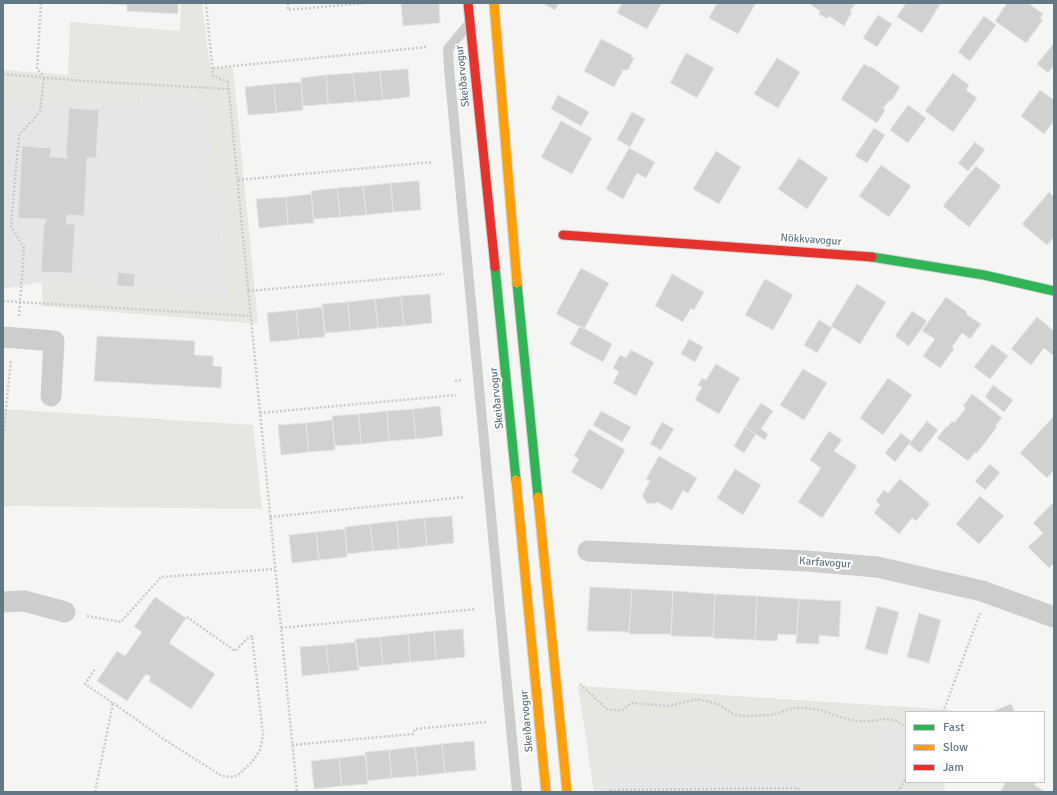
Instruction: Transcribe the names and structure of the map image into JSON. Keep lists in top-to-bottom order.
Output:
{
  "streets": {
    "street": ["Skeiðarvogur", "Nökkvavogur", "Karfavogur"]
  },
  "legend": ["Fast", "Slow", "Jam"]
}
